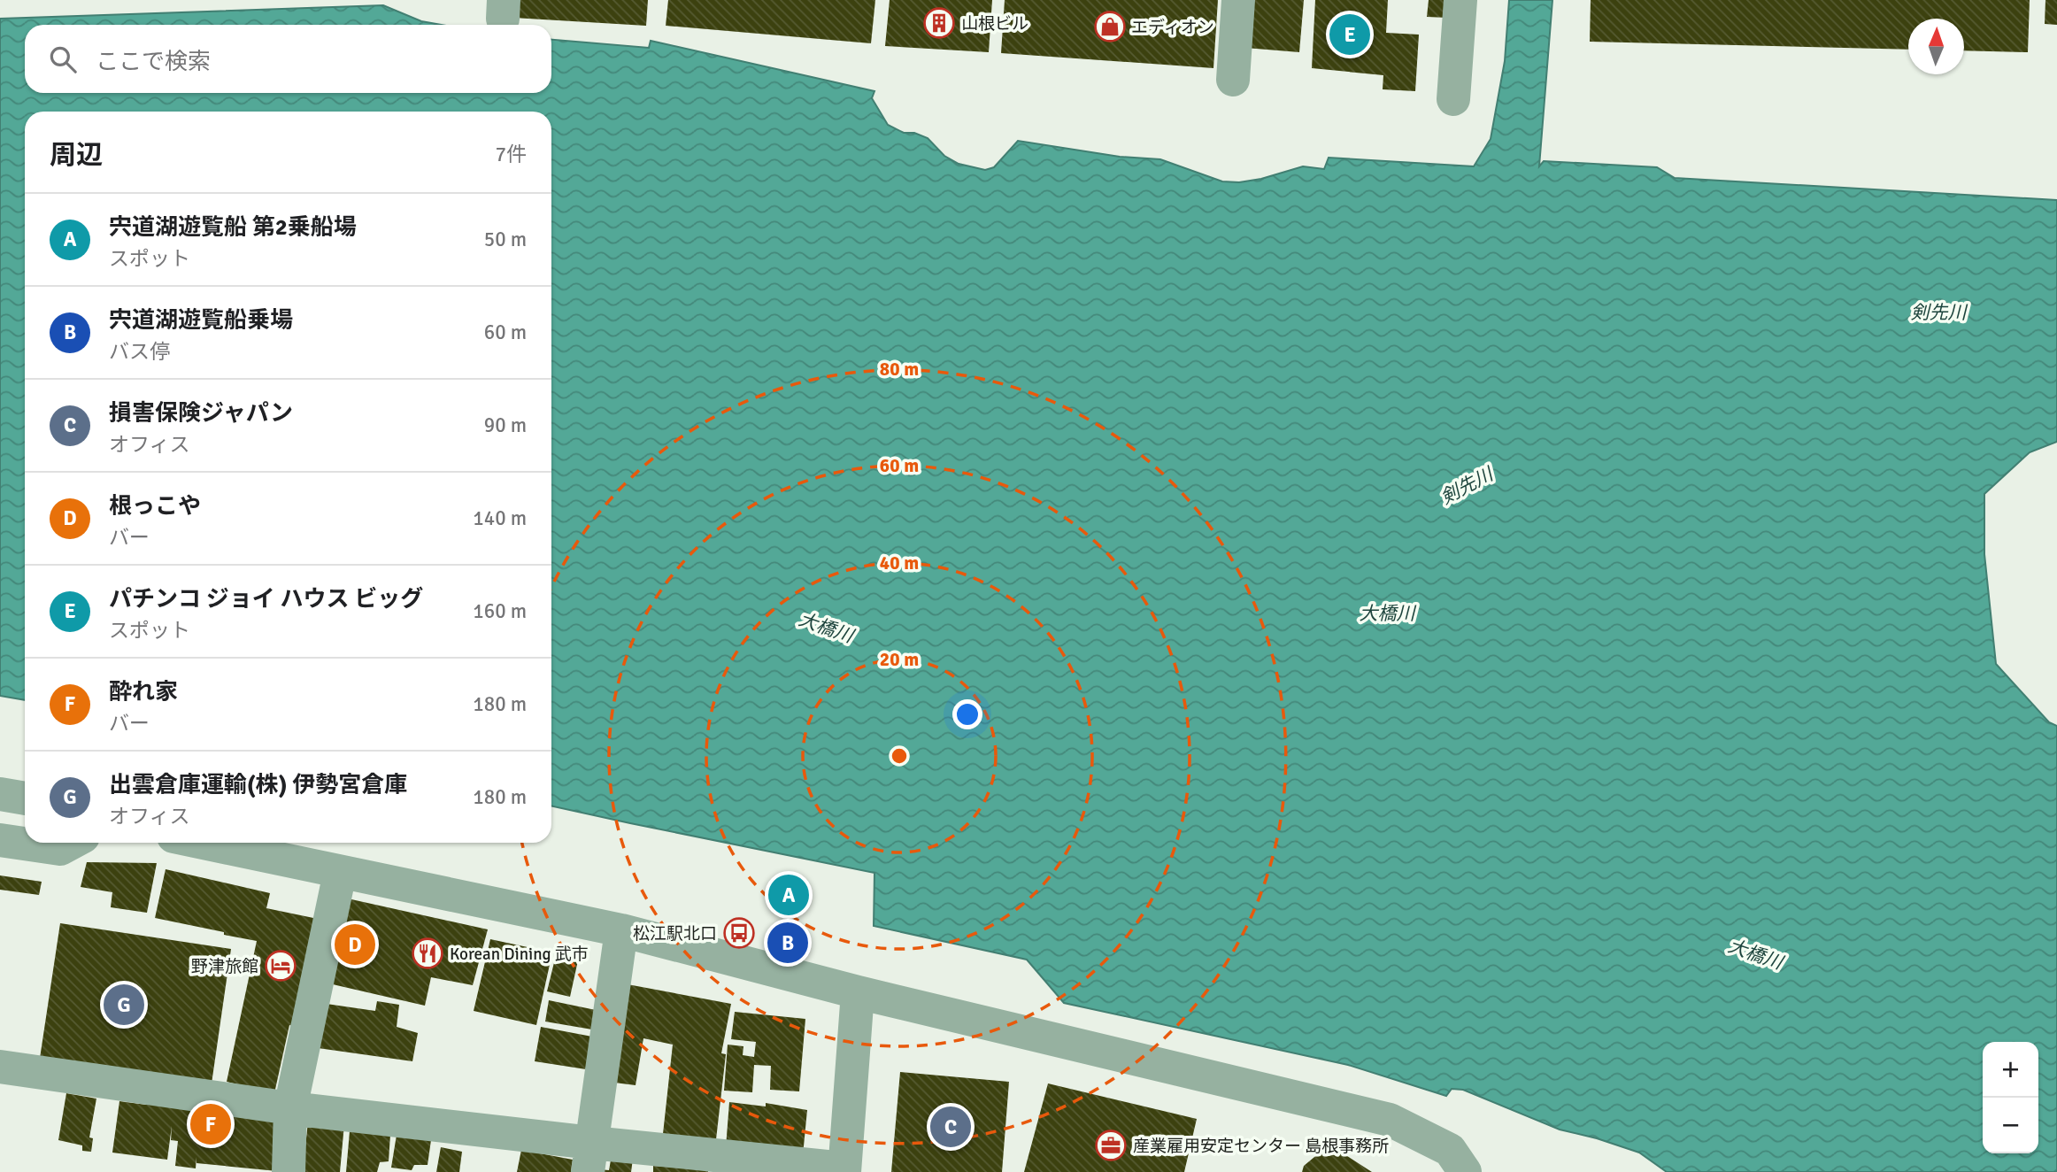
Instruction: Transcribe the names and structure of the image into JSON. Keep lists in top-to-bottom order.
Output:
{
  "water": ["剣先川", "大橋川"],
  "places": {
    "building": ["山根ビル"],
    "shop": ["エディオン"],
    "bus stop": ["松江駅北口"],
    "restaurant": ["Korean Dining 武市"],
    "hotel": ["野津旅館"],
    "office": ["産業雇用安定センター 島根事務所"]
  },
  "north": "top",
  "page": {
    "pins": [
      "E",
      "A",
      "B",
      "D",
      "G",
      "F",
      "C"
    ],
    "search": "ここで検索",
    "heading": ["周辺", "7件"],
    "list": [
      {
        "mark": "A",
        "name": "宍道湖遊覧船 第2乗船場",
        "note": "スポット",
        "value": "50 m"
      },
      {
        "mark": "B",
        "name": "宍道湖遊覧船乗場",
        "note": "バス停",
        "value": "60 m"
      },
      {
        "mark": "C",
        "name": "損害保険ジャパン",
        "note": "オフィス",
        "value": "90 m"
      },
      {
        "mark": "D",
        "name": "根っこや",
        "note": "バー",
        "value": "140 m"
      },
      {
        "mark": "E",
        "name": "パチンコ ジョイ ハウス ビッグ",
        "note": "スポット",
        "value": "160 m"
      },
      {
        "mark": "F",
        "name": "酔れ家",
        "note": "バー",
        "value": "180 m"
      },
      {
        "mark": "G",
        "name": "出雲倉庫運輸(株) 伊勢宮倉庫",
        "note": "オフィス",
        "value": "180 m"
      }
    ],
    "map_buttons": ["+", "−"]
  },
  "rings": [
    "80 m",
    "60 m",
    "40 m",
    "20 m"
  ]
}
